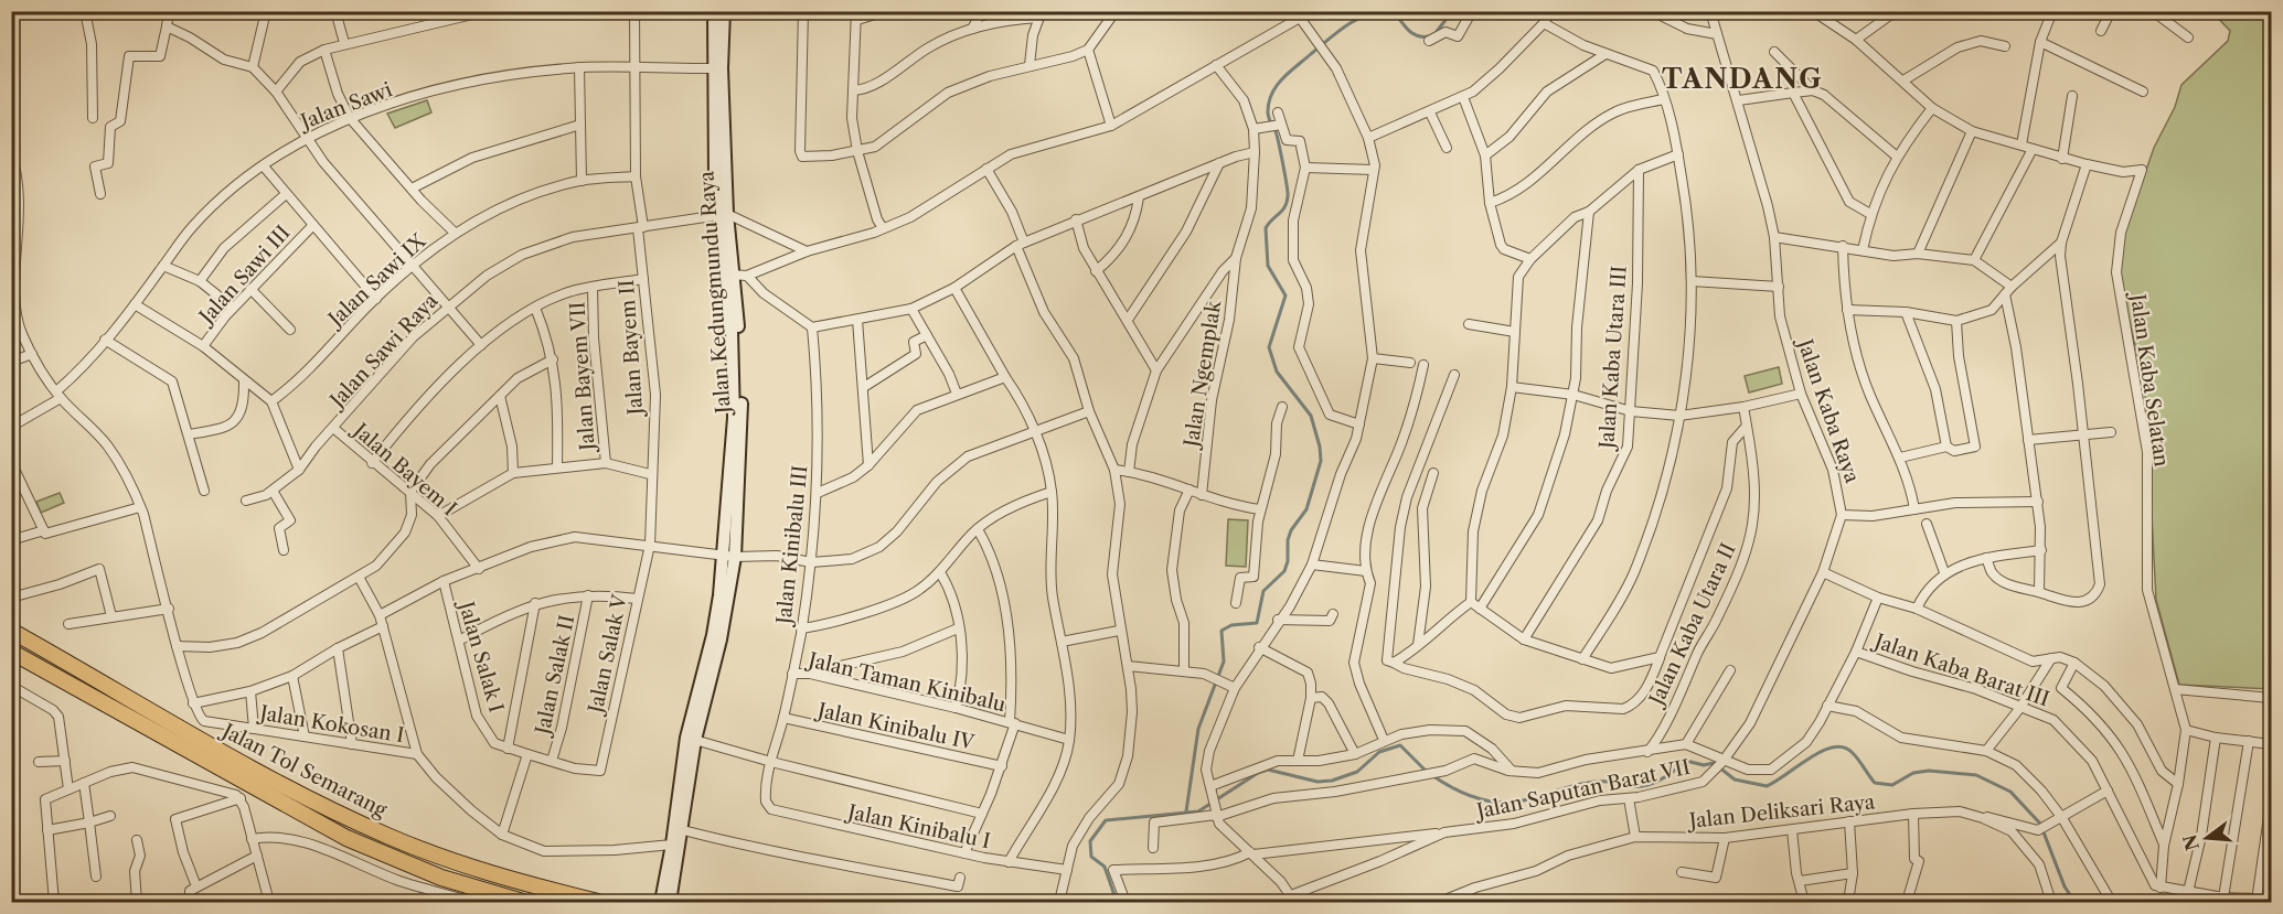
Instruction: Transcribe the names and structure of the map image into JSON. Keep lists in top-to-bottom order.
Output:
{
  "streets": {
    "highway": ["Jalan Tol Semarang"],
    "main road": ["Jalan Kedungmundu Raya"],
    "street": [
      "Jalan Sawi",
      "Jalan Sawi III",
      "Jalan Sawi IX",
      "Jalan Bayem II",
      "Jalan Sawi Raya",
      "Jalan Kaba Utara III",
      "Jalan Ngemplak",
      "Jalan Bayem VII",
      "Jalan Kaba Selatan",
      "Jalan Kaba Raya",
      "Jalan Bayem I",
      "Jalan Kinibalu III",
      "Jalan Kaba Utara II",
      "Jalan Salak V",
      "Jalan Salak I",
      "Jalan Kaba Barat III",
      "Jalan Salak II",
      "Jalan Taman Kinibalu",
      "Jalan Kokosan I",
      "Jalan Kinibalu IV",
      "Jalan Saputan Barat VII",
      "Jalan Deliksari Raya",
      "Jalan Kinibalu I"
    ]
  },
  "crossings": [
    ["Jalan Sawi", "Jalan Kedungmundu Raya"],
    ["Jalan Sawi", "Jalan Bayem II"],
    ["Jalan Sawi IX", "Jalan Bayem II"],
    ["Jalan Kedungmundu Raya", "Jalan Sawi Raya"],
    ["Jalan Bayem II", "Jalan Sawi Raya"],
    ["Jalan Bayem II", "Jalan Salak V"],
    ["Jalan Sawi Raya", "Jalan Bayem I"],
    ["Jalan Kaba Selatan", "Jalan Kaba Barat III"],
    ["Jalan Kaba Raya", "Jalan Saputan Barat VII"],
    ["Jalan Kinibalu III", "Jalan Taman Kinibalu"],
    ["Jalan Kinibalu III", "Jalan Kinibalu IV"],
    ["Jalan Kinibalu III", "Jalan Kinibalu I"],
    ["Jalan Salak V", "Jalan Salak I"],
    ["Jalan Salak I", "Jalan Salak II"]
  ],
  "districts": ["TANDANG"],
  "north": "left"
}
